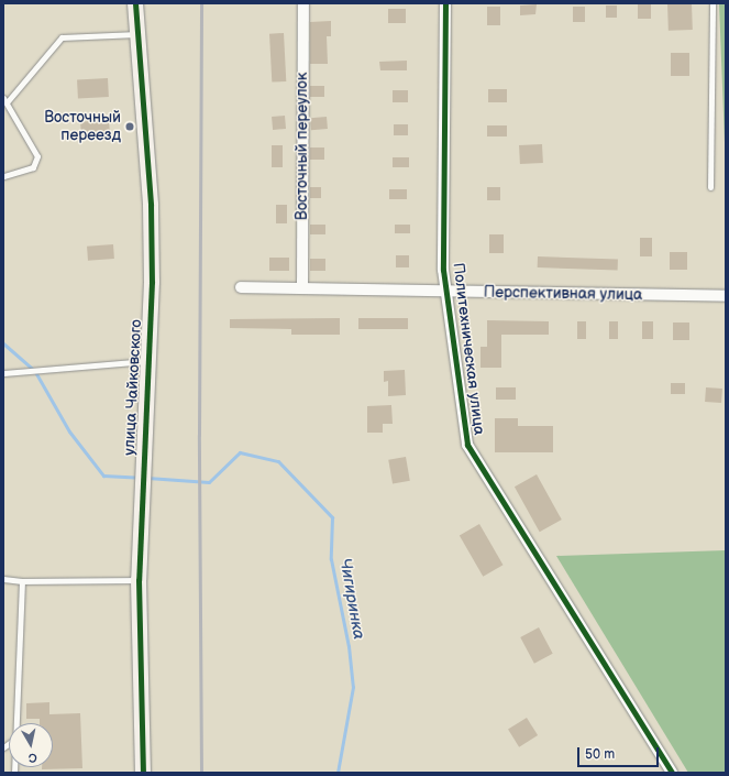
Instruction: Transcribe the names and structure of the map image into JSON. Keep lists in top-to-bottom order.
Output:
{
  "streets": {
    "street": [
      "Восточный переулок",
      "Перспективная улица",
      "Политехническая улица",
      "улица Чайковского"
    ]
  },
  "crossings": [
    ["Восточный переулок", "Перспективная улица"],
    ["Перспективная улица", "Политехническая улица"]
  ],
  "water": ["Чигиринка"],
  "places": ["Восточный переезд"],
  "scale_bar": "50 m",
  "north": "bottom"
}
